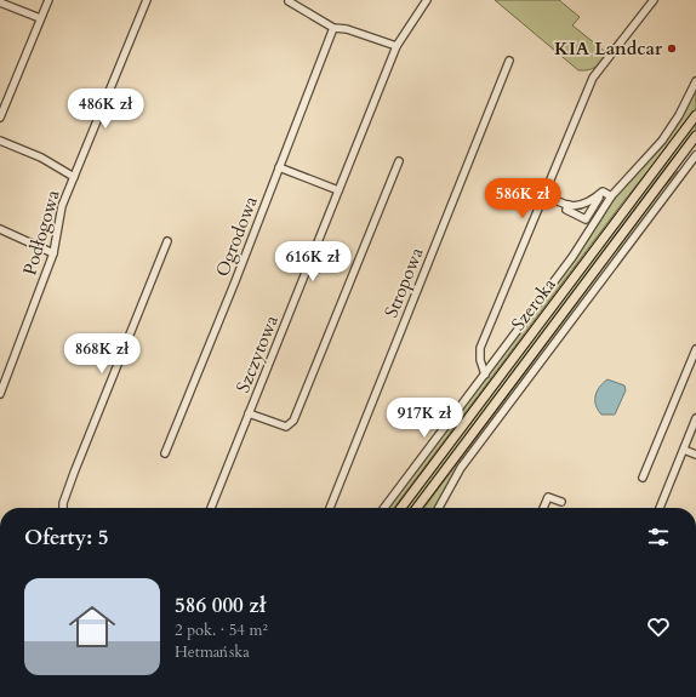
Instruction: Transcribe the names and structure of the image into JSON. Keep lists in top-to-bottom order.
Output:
{
  "streets": {
    "main road": ["Szeroka"],
    "street": [
      "Podłogowa",
      "Ogrodowa",
      "Stropowa",
      "Szczytowa"
    ]
  },
  "places": ["KIA Landcar"],
  "page": {
    "price": [
      "486K zł",
      "586K zł",
      "616K zł",
      "868K zł",
      "917K zł"
    ],
    "heading": "Oferty: 5",
    "list": [
      {
        "name": "586 000 zł",
        "note": "2 pok. · 54 m² · Hetmańska"
      }
    ]
  }
}
